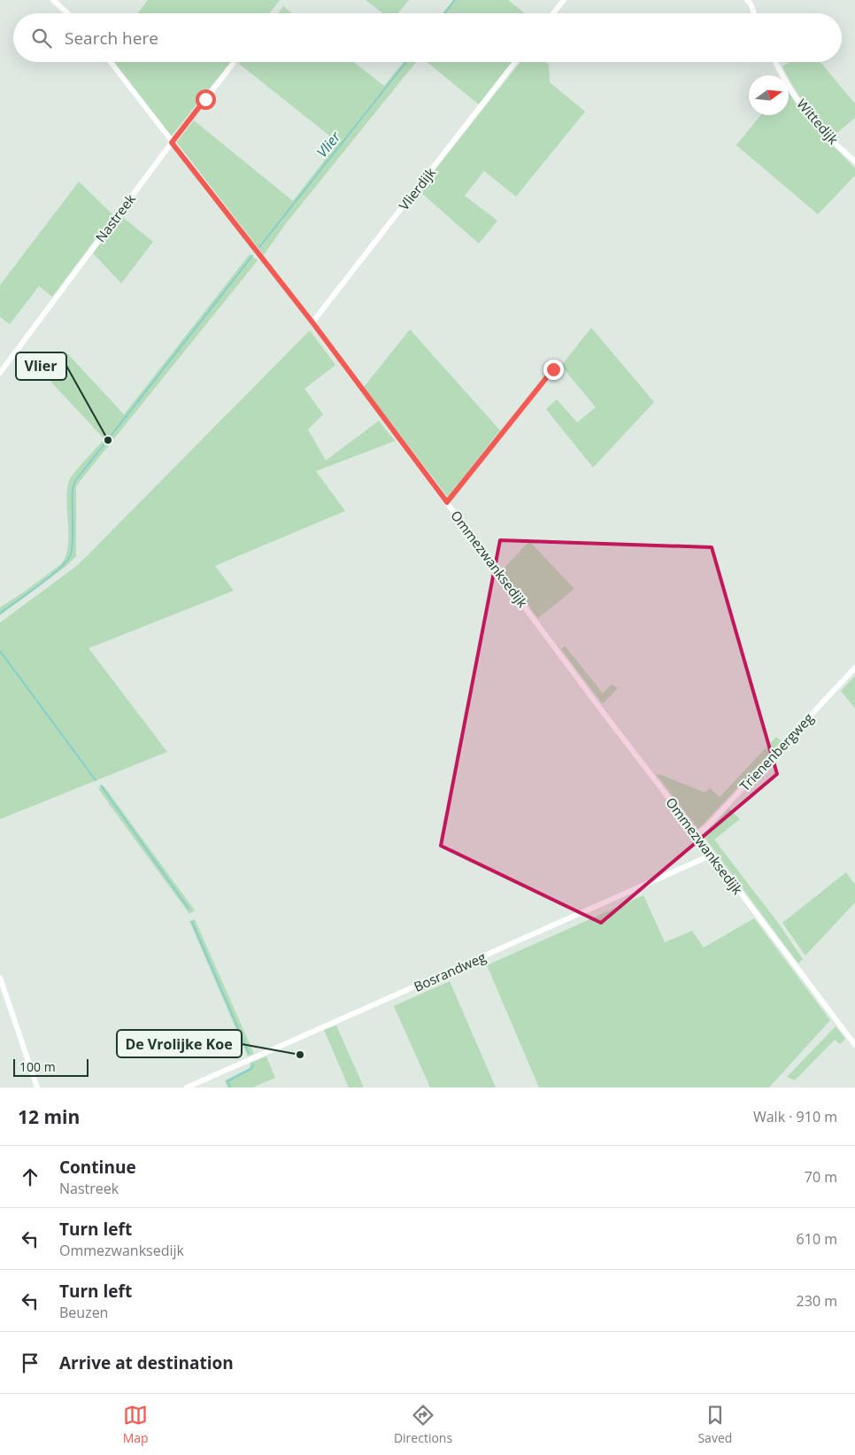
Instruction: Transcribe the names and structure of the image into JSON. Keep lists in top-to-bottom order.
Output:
{
  "streets": {
    "street": [
      "Wittedijk",
      "Vlierdijk",
      "Nastreek",
      "Ommezwanksedijk",
      "Trienenbergweg",
      "Bosrandweg"
    ]
  },
  "crossings": [
    ["Vlierdijk", "Ommezwanksedijk"],
    ["Nastreek", "Ommezwanksedijk"],
    ["Ommezwanksedijk", "Trienenbergweg"],
    ["Ommezwanksedijk", "Bosrandweg"]
  ],
  "water": ["Vlier"],
  "places": ["Vlier", "De Vrolijke Koe"],
  "scale_bar": "100 m",
  "north": "right",
  "page": {
    "search": "Search here",
    "scale": "100 m",
    "heading": ["12 min", "Walk · 910 m"],
    "list": [
      ["Continue", "Nastreek", "70 m"],
      ["Turn left", "Ommezwanksedijk", "610 m"],
      ["Turn left", "Beuzen", "230 m"],
      "Arrive at destination"
    ],
    "nav": ["Map", "Directions", "Saved"]
  }
}
